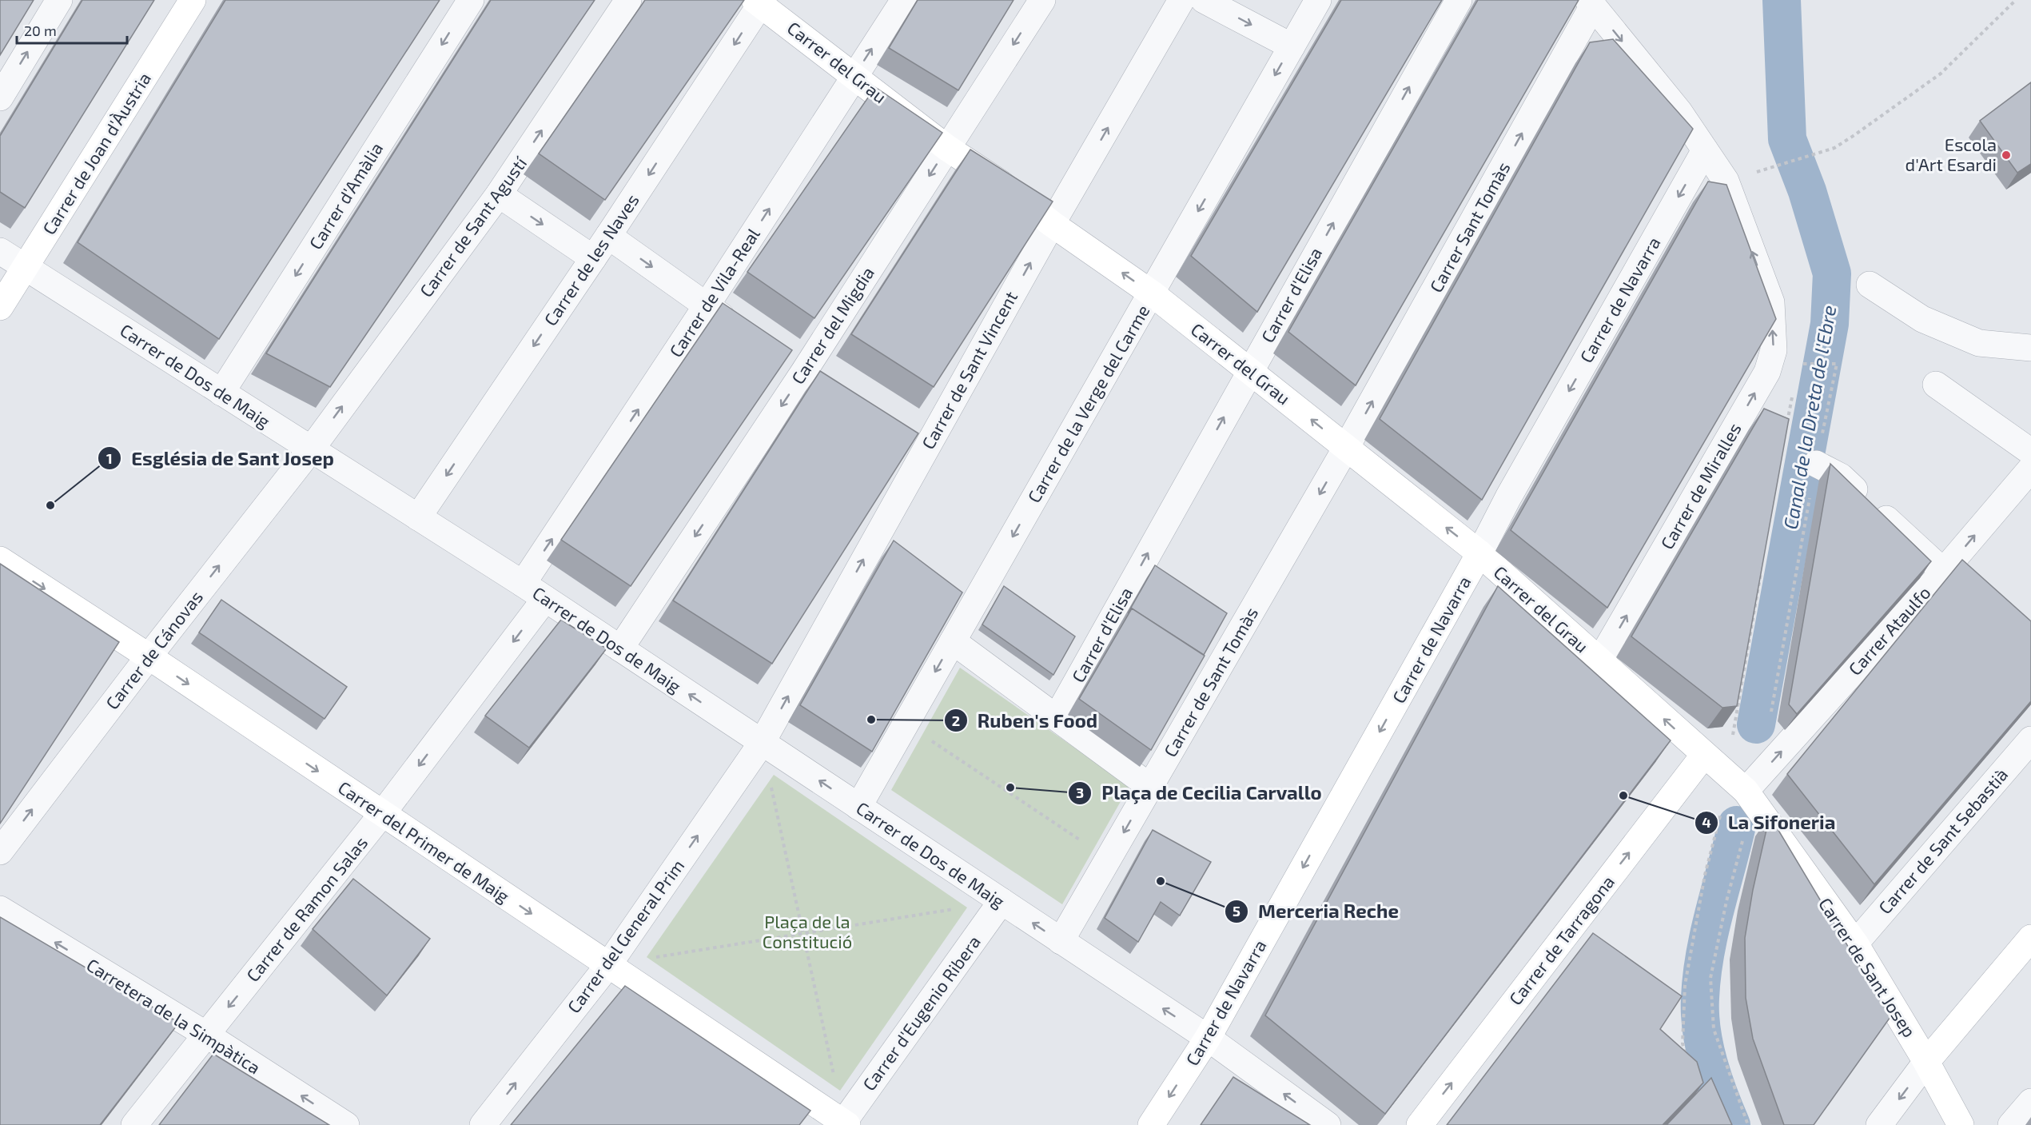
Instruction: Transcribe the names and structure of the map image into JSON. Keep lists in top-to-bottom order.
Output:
{
  "streets": {
    "street": [
      "Carrer del Grau",
      "Carrer de Joan d'Àustria",
      "Carrer d'Amàlia",
      "Carrer de Sant Agustí",
      "Carrer Sant Tomàs",
      "Carrer de les Naves",
      "Carrer de Vila-Real",
      "Carrer d'Elisa",
      "Carrer de Navarra",
      "Carrer del Migdia",
      "Carrer de Sant Vincent",
      "Carrer de Dos de Maig",
      "Carrer de la Verge del Carme",
      "Carrer de Miralles",
      "Carrer Ataulfo",
      "Carrer de Cánovas",
      "Carrer de Sant Tomàs",
      "Carrer de Sant Sebastià",
      "Carrer del Primer de Maig",
      "Carrer de Ramon Salas",
      "Carrer del General Prim",
      "Carrer de Tarragona",
      "Carrer de Sant Josep",
      "Carrer d'Eugenio Ribera",
      "Carretera de la Simpàtica"
    ]
  },
  "crossings": [
    ["Carrer del Grau", "Carrer Sant Tomàs"],
    ["Carrer del Grau", "Carrer de les Naves"],
    ["Carrer del Grau", "Carrer de Vila-Real"],
    ["Carrer del Grau", "Carrer d'Elisa"],
    ["Carrer del Grau", "Carrer de Navarra"],
    ["Carrer del Grau", "Carrer del Migdia"],
    ["Carrer del Grau", "Carrer de Sant Vincent"],
    ["Carrer del Grau", "Carrer de la Verge del Carme"],
    ["Carrer del Grau", "Carrer de Miralles"],
    ["Carrer del Grau", "Carrer de Sant Tomàs"],
    ["Carrer del Grau", "Carrer de Tarragona"],
    ["Carrer del Grau", "Carrer de Sant Josep"],
    ["Carrer de Joan d'Àustria", "Carrer de Dos de Maig"],
    ["Carrer d'Amàlia", "Carrer de Dos de Maig"],
    ["Carrer de Sant Agustí", "Carrer de Dos de Maig"],
    ["Carrer de Sant Agustí", "Carrer de Cánovas"],
    ["Carrer Sant Tomàs", "Carrer de Miralles"],
    ["Carrer Sant Tomàs", "Carrer de Sant Tomàs"],
    ["Carrer de les Naves", "Carrer de Dos de Maig"],
    ["Carrer de Vila-Real", "Carrer de Dos de Maig"],
    ["Carrer de Navarra", "Carrer de Dos de Maig"],
    ["Carrer de Navarra", "Carrer de Miralles"],
    ["Carrer del Migdia", "Carrer de Dos de Maig"],
    ["Carrer de Sant Vincent", "Carrer de Dos de Maig"],
    ["Carrer de Sant Vincent", "Carrer del General Prim"],
    ["Carrer de Dos de Maig", "Carrer de la Verge del Carme"],
    ["Carrer de Dos de Maig", "Carrer de Cánovas"],
    ["Carrer de Dos de Maig", "Carrer de Sant Tomàs"],
    ["Carrer de Dos de Maig", "Carrer de Ramon Salas"],
    ["Carrer de Dos de Maig", "Carrer del General Prim"],
    ["Carrer de Dos de Maig", "Carrer d'Eugenio Ribera"],
    ["Carrer Ataulfo", "Carrer de Sant Josep"],
    ["Carrer de Cánovas", "Carrer del Primer de Maig"],
    ["Carrer de Sant Sebastià", "Carrer de Sant Josep"],
    ["Carrer del Primer de Maig", "Carrer de Ramon Salas"],
    ["Carrer del Primer de Maig", "Carrer del General Prim"],
    ["Carrer del Primer de Maig", "Carrer d'Eugenio Ribera"],
    ["Carrer de Ramon Salas", "Carretera de la Simpàtica"],
    ["Carrer de Tarragona", "Carrer de Sant Josep"]
  ],
  "one_way": [
    "Carrer del Grau",
    "Carrer d'Amàlia",
    "Carrer de Sant Agustí",
    "Carrer Sant Tomàs",
    "Carrer de les Naves",
    "Carrer de Vila-Real",
    "Carrer d'Elisa",
    "Carrer de Navarra",
    "Carrer del Migdia",
    "Carrer de Sant Vincent",
    "Carrer de Dos de Maig",
    "Carrer de la Verge del Carme",
    "Carrer Ataulfo",
    "Carrer de Cánovas",
    "Carrer de Sant Tomàs",
    "Carrer del Primer de Maig",
    "Carrer de Ramon Salas",
    "Carrer del General Prim",
    "Carrer de Tarragona",
    "Carretera de la Simpàtica"
  ],
  "water": ["Canal de la Dreta de l'Ebre"],
  "parks": ["Plaça de la Constitució"],
  "places": [
    "Escola d'Art Esardi",
    "Església de Sant Josep",
    "Ruben's Food",
    "Plaça de Cecilia Carvallo",
    "La Sifoneria",
    "Merceria Reche"
  ],
  "scale_bar": "20 m"
}
